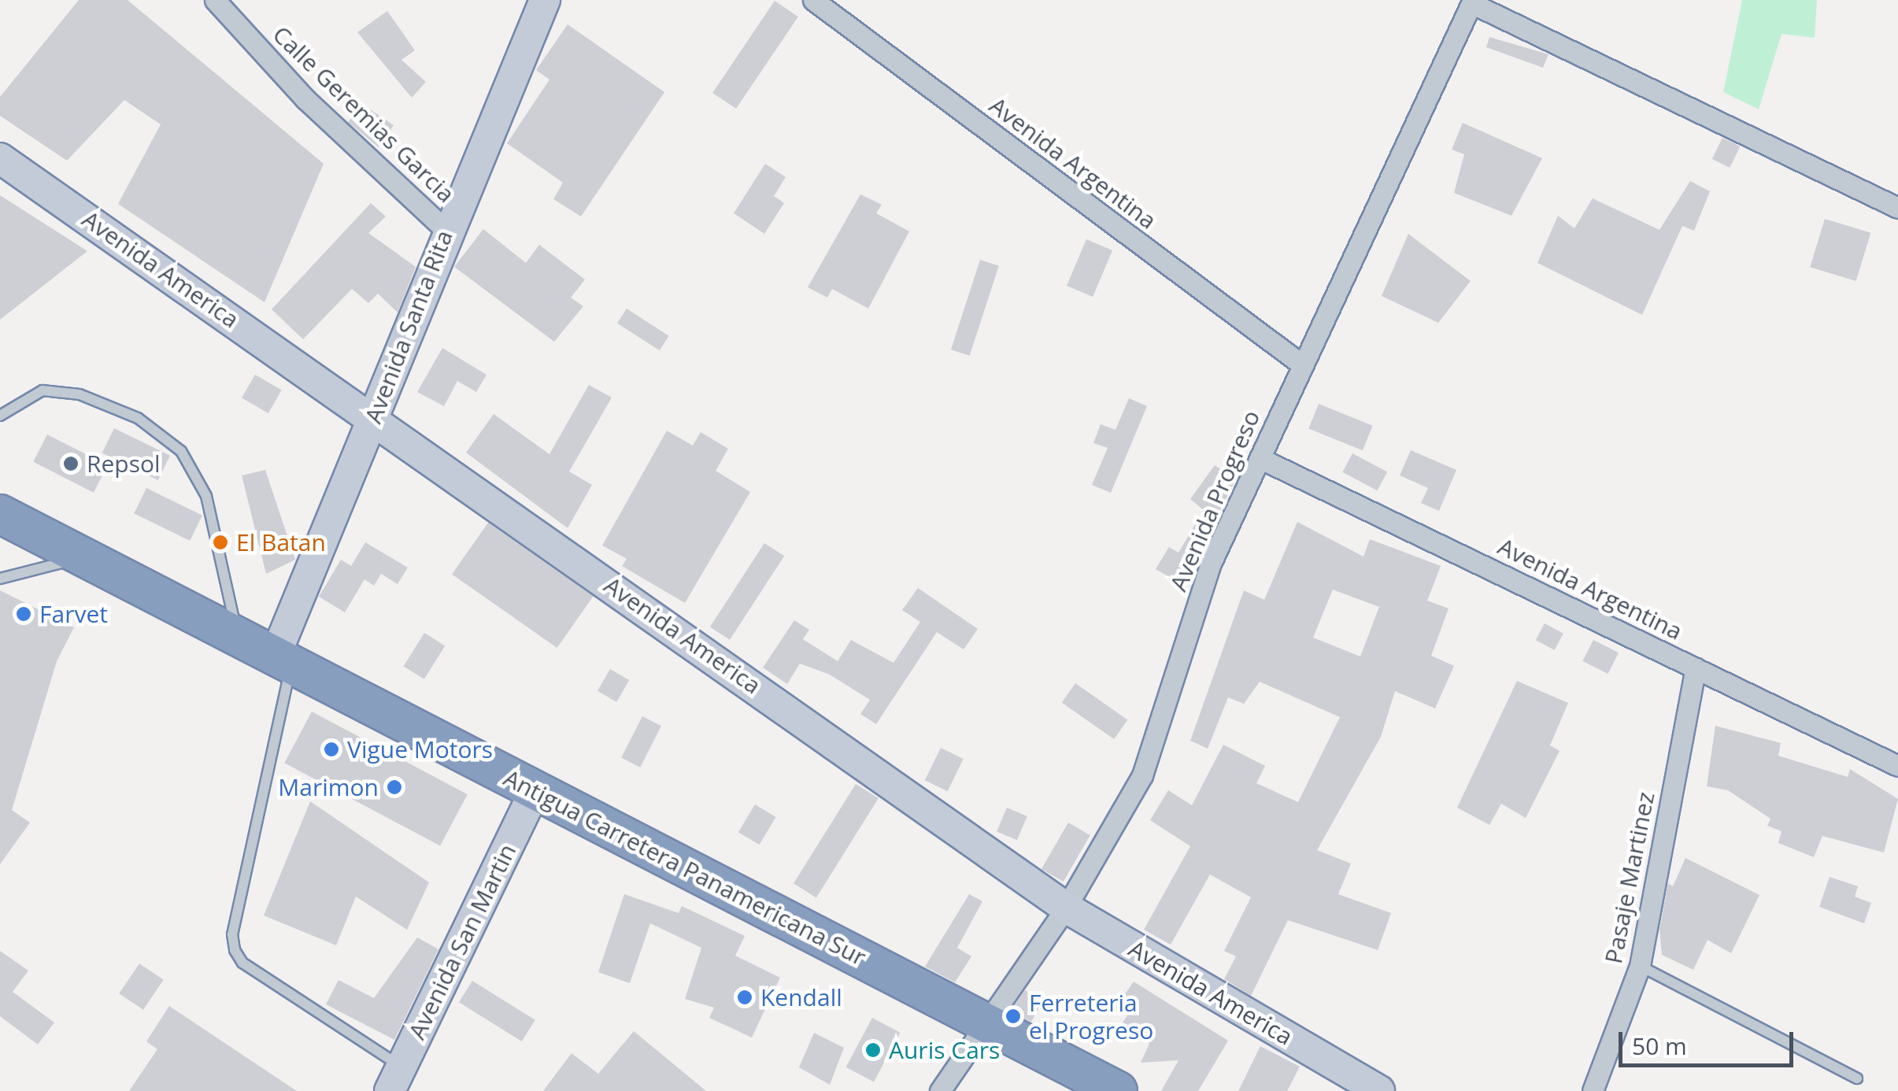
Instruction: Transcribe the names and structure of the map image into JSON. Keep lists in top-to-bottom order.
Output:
{
  "streets": {
    "highway": ["Antigua Carretera Panamericana Sur"],
    "street": [
      "Calle Geremias Garcia",
      "Avenida Argentina",
      "Avenida America",
      "Avenida Santa Rita",
      "Avenida Progreso",
      "Pasaje Martinez",
      "Avenida San Martin"
    ]
  },
  "crossings": [
    ["Calle Geremias Garcia", "Avenida Santa Rita"],
    ["Avenida Argentina", "Avenida Progreso"],
    ["Avenida Argentina", "Pasaje Martinez"],
    ["Avenida America", "Avenida Santa Rita"],
    ["Avenida America", "Avenida Progreso"],
    ["Avenida Santa Rita", "Antigua Carretera Panamericana Sur"],
    ["Avenida Progreso", "Antigua Carretera Panamericana Sur"],
    ["Antigua Carretera Panamericana Sur", "Avenida San Martin"]
  ],
  "places": [
    "Repsol",
    "El Batan",
    "Farvet",
    "Vigue Motors",
    "Marimon",
    "Kendall",
    "Ferreteria el Progreso",
    "Auris Cars"
  ],
  "scale_bar": "50 m"
}
